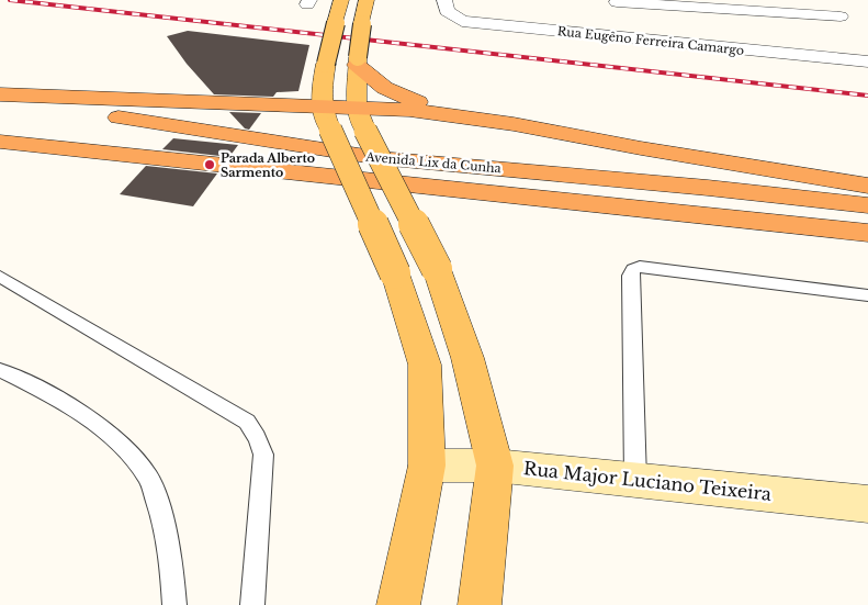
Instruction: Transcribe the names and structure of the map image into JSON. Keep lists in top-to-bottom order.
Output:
{
  "streets": {
    "highway": ["Avenida Lix da Cunha"],
    "main road": ["Rua Major Luciano Teixeira"],
    "street": ["Rua Eugêno Ferreira Camargo"]
  },
  "places": ["Parada Alberto Sarmento"]
}
